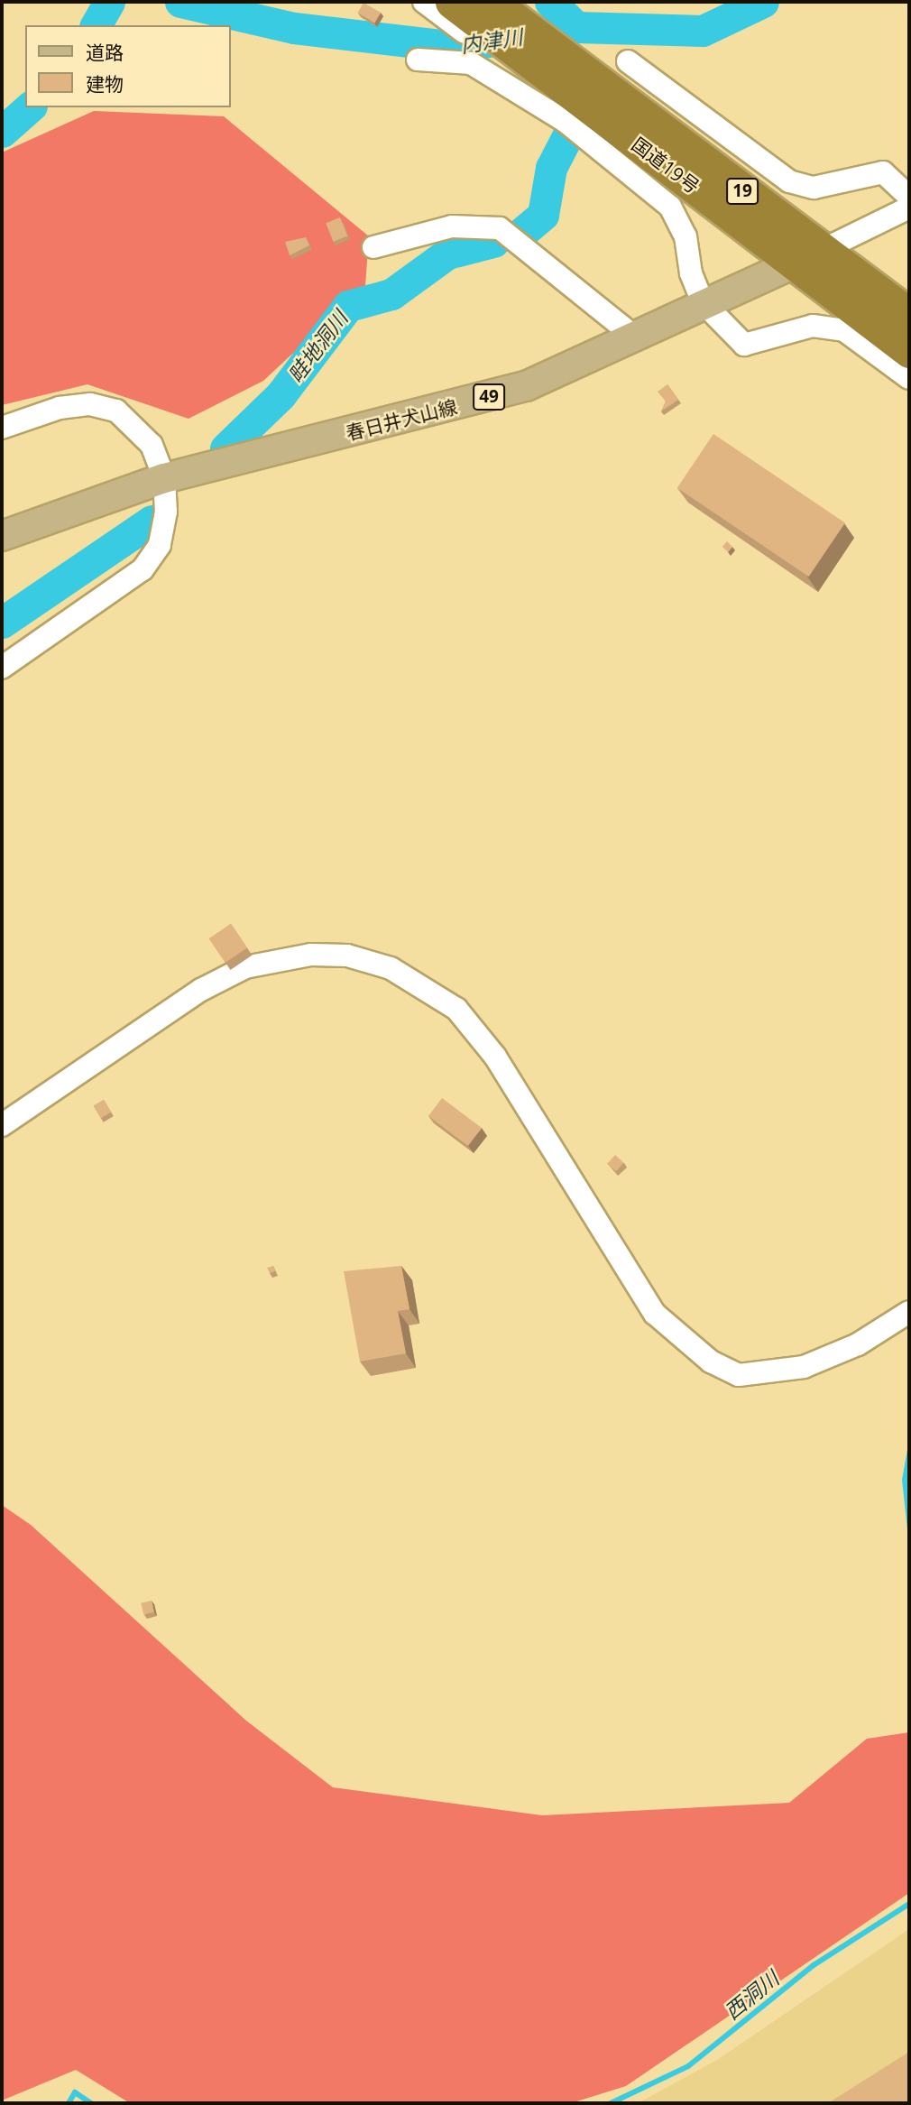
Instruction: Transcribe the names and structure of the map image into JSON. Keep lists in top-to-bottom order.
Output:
{
  "streets": {
    "highway": ["国道19号", "19"],
    "main road": ["49", "春日井犬山線"]
  },
  "crossings": [
    ["国道19号", "春日井犬山線"]
  ],
  "water": ["内津川", "畦地洞川", "西洞川"],
  "legend": ["道路", "建物"]
}
